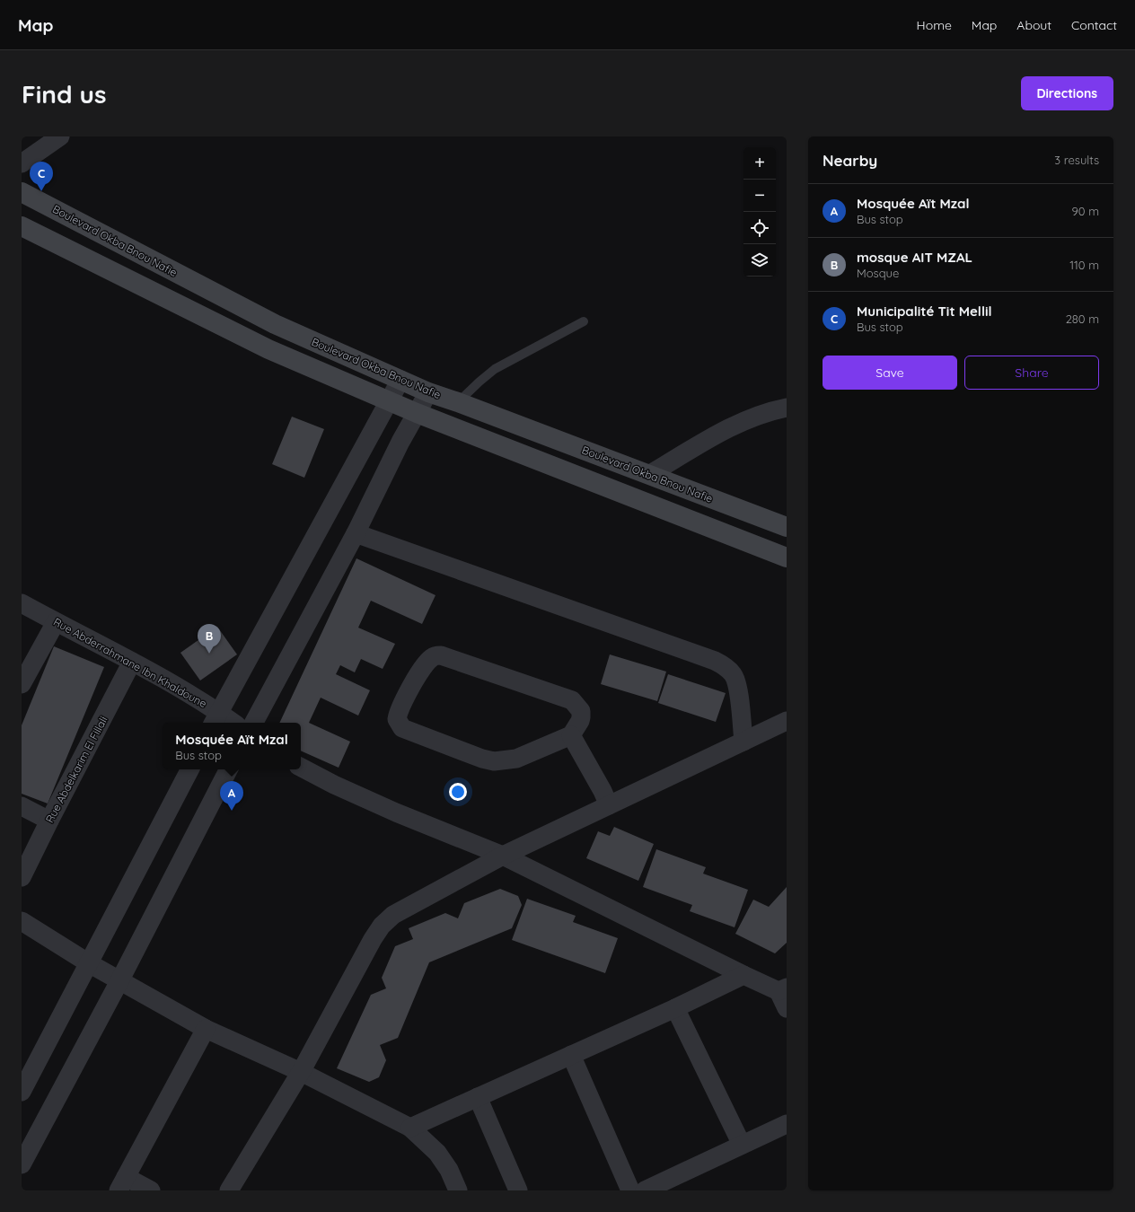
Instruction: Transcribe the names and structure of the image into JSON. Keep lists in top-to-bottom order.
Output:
{
  "streets": {
    "main road": ["Boulevard Okba Bnou Nafie"],
    "street": ["Rue Abderrahmane Ibn Khaldoune", "Rue Abdelkarim El Fillali"]
  },
  "crossings": [
    ["Rue Abderrahmane Ibn Khaldoune", "Rue Abdelkarim El Fillali"]
  ],
  "page": {
    "header": "Map",
    "nav": [
      "Home",
      "Map",
      "About",
      "Contact"
    ],
    "buttons": [
      "Directions",
      ["Save", "Share"]
    ],
    "title": "Find us",
    "heading": ["Nearby", "3 results"],
    "map_buttons": ["+", "−"],
    "pins": ["C", "B", "A"],
    "list": [
      {
        "mark": "A",
        "name": "Mosquée Aït Mzal",
        "note": "Bus stop",
        "value": "90 m"
      },
      {
        "mark": "B",
        "name": "mosque AIT MZAL",
        "note": "Mosque",
        "value": "110 m"
      },
      {
        "mark": "C",
        "name": "Municipalité Tit Mellil",
        "note": "Bus stop",
        "value": "280 m"
      }
    ],
    "popup": ["Mosquée Aït Mzal", "Bus stop"]
  }
}
